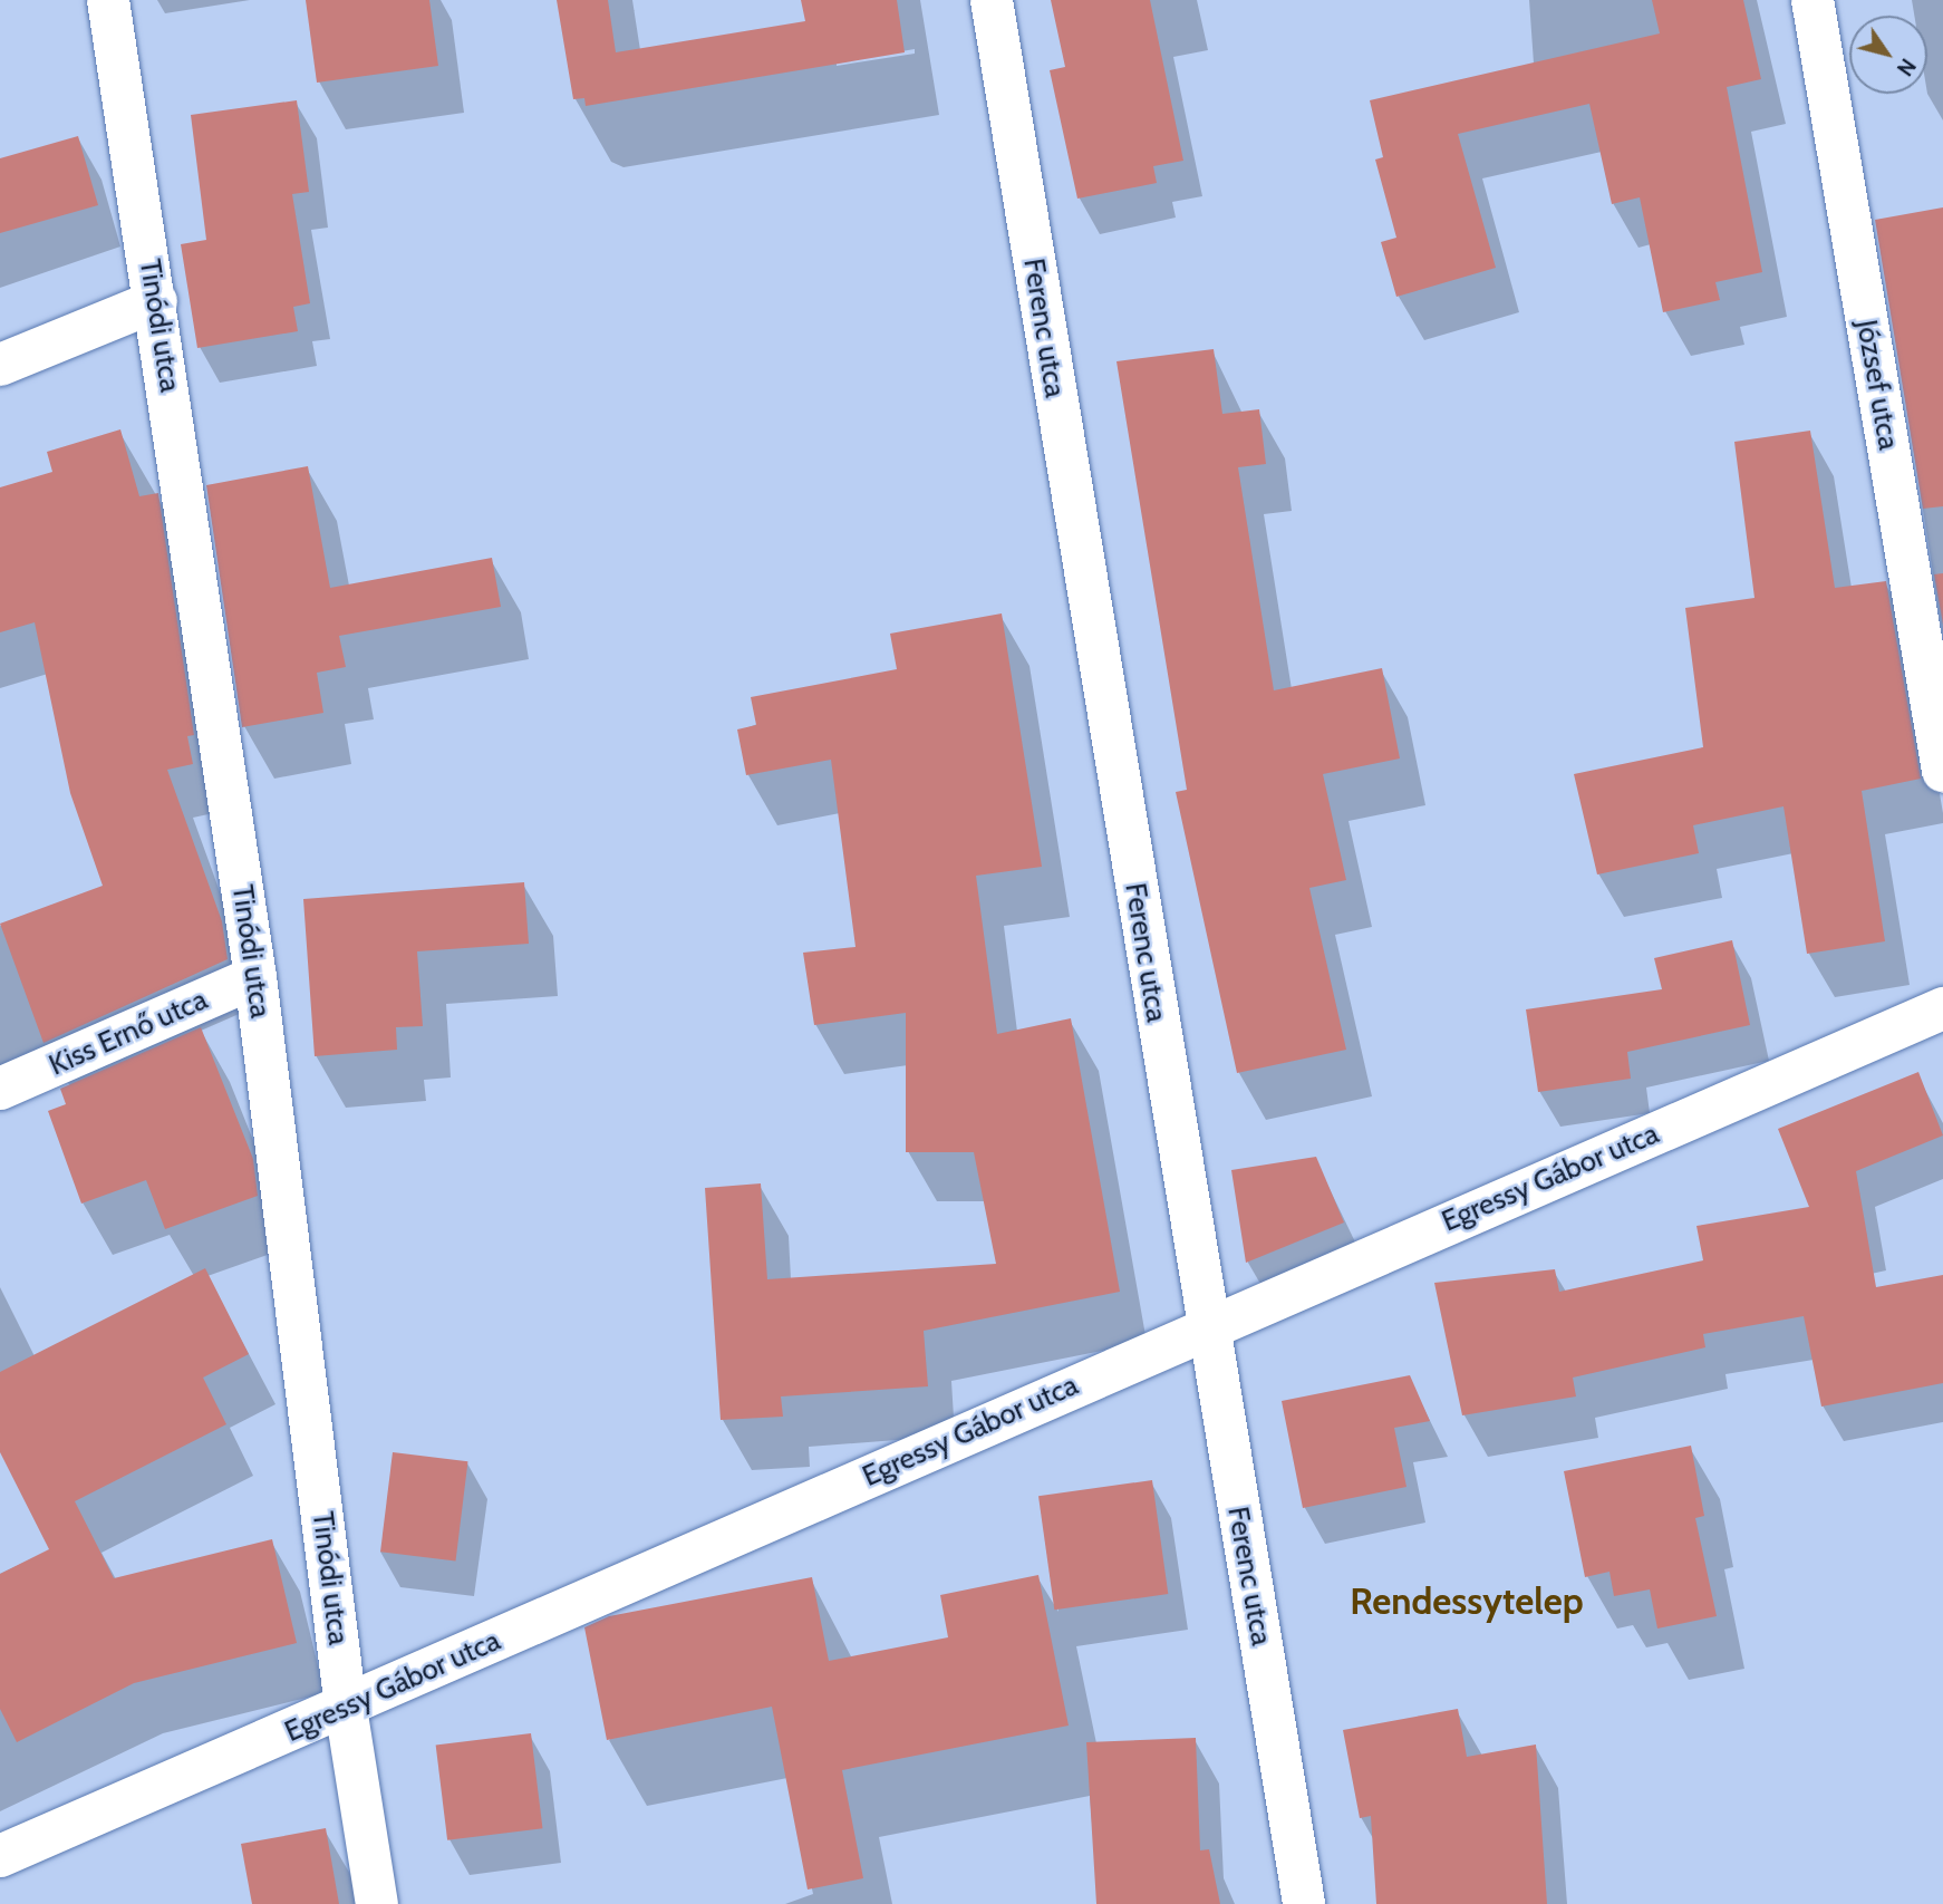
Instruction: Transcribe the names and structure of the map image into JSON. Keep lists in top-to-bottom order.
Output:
{
  "streets": {
    "street": [
      "Tinódi utca",
      "Ferenc utca",
      "József utca",
      "Kiss Ernő utca",
      "Egressy Gábor utca"
    ]
  },
  "crossings": [
    ["Tinódi utca", "Kiss Ernő utca"],
    ["Tinódi utca", "Egressy Gábor utca"],
    ["Ferenc utca", "Egressy Gábor utca"]
  ],
  "districts": ["Rendessytelep"],
  "north": "bottom right"
}
